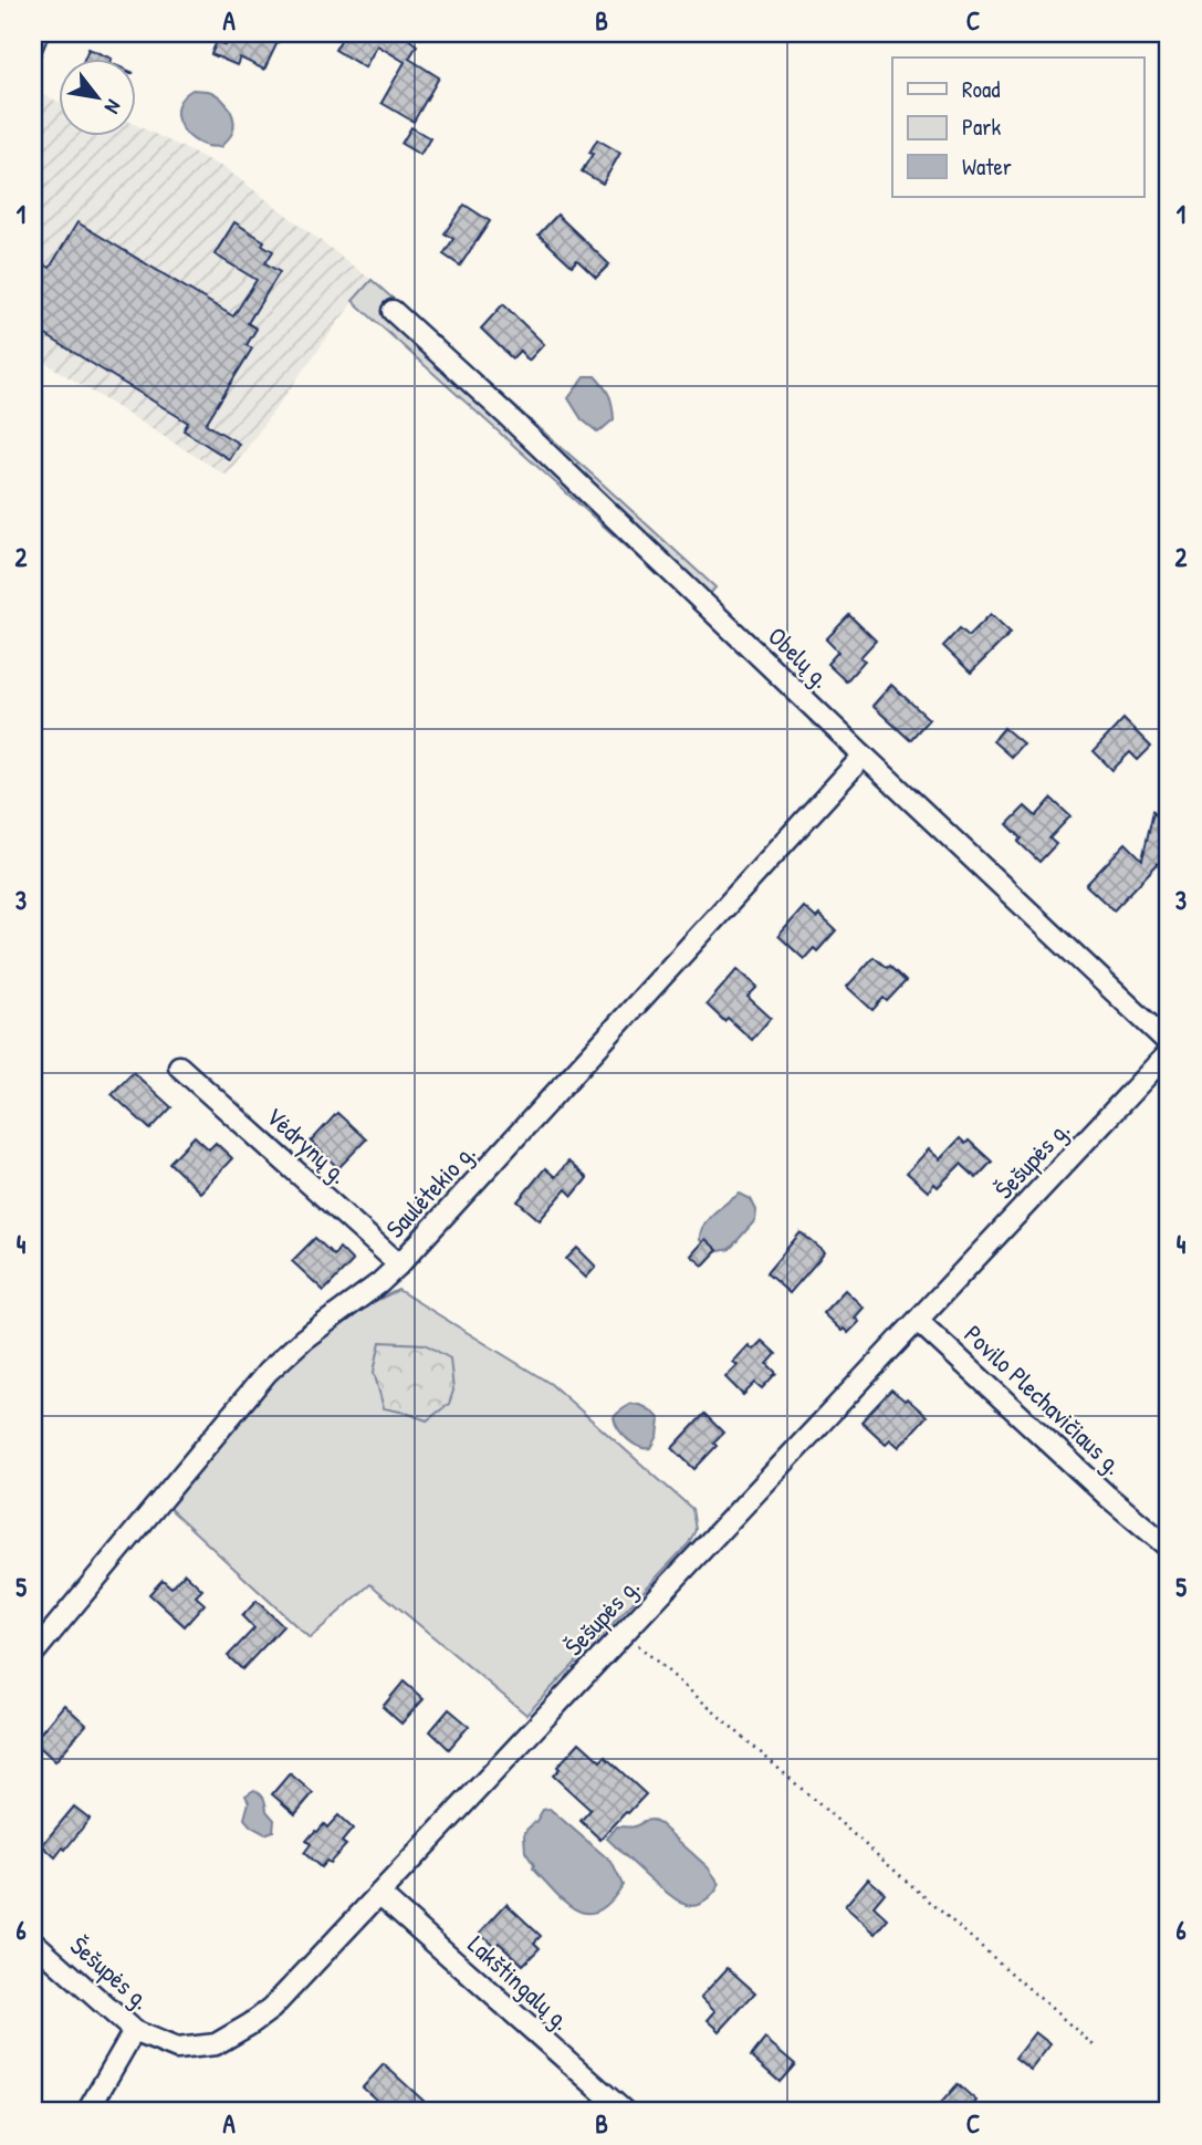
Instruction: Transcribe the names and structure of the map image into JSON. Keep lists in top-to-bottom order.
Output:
{
  "streets": {
    "street": [
      "Obelų g.",
      "Vėdrynų g.",
      "Šešupės g.",
      "Saulėtekio g.",
      "Povilo Plechavičiaus g.",
      "Lakštingalų g."
    ]
  },
  "crossings": [
    ["Obelų g.", "Saulėtekio g."],
    ["Vėdrynų g.", "Saulėtekio g."],
    ["Šešupės g.", "Povilo Plechavičiaus g."],
    ["Šešupės g.", "Lakštingalų g."]
  ],
  "legend": ["Road", "Park", "Water"],
  "north": "bottom right",
  "grid": {
    "columns": ["A", "B", "C"],
    "rows": [
      "1",
      "2",
      "3",
      "4",
      "5",
      "6"
    ]
  }
}
